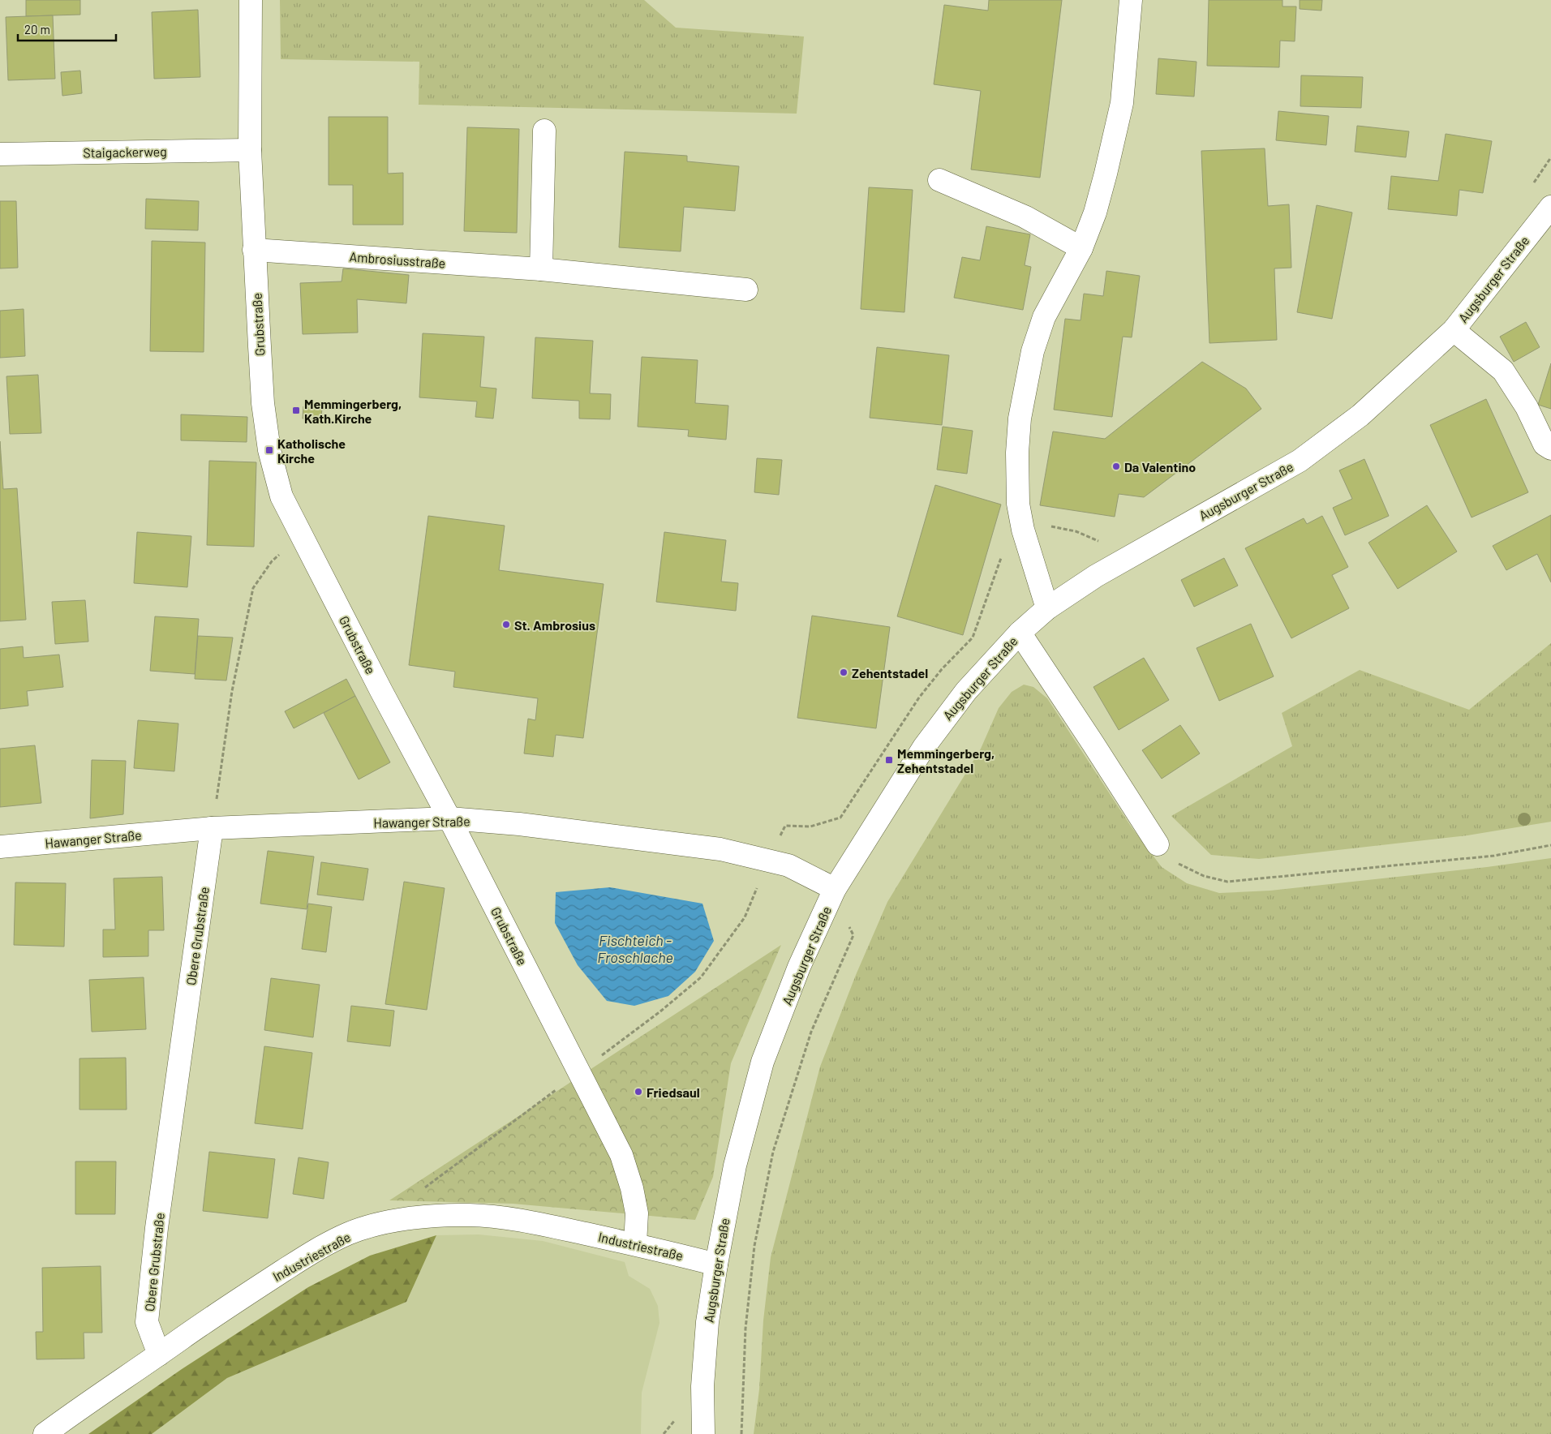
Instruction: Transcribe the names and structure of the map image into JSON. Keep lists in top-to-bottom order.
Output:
{
  "streets": {
    "street": [
      "Staigackerweg",
      "Ambrosiusstraße",
      "Augsburger Straße",
      "Grubstraße",
      "Hawanger Straße",
      "Obere Grubstraße",
      "Industriestraße"
    ]
  },
  "crossings": [
    ["Staigackerweg", "Grubstraße"],
    ["Ambrosiusstraße", "Grubstraße"],
    ["Augsburger Straße", "Hawanger Straße"],
    ["Augsburger Straße", "Industriestraße"],
    ["Grubstraße", "Hawanger Straße"],
    ["Grubstraße", "Industriestraße"],
    ["Hawanger Straße", "Obere Grubstraße"],
    ["Obere Grubstraße", "Industriestraße"]
  ],
  "water": ["Fischteich - Froschlache"],
  "places": {
    "transit": ["Memmingerberg, Kath.Kirche", "Katholische Kirche", "Memmingerberg, Zehentstadel"],
    "other": [
      "Da Valentino",
      "St. Ambrosius",
      "Zehentstadel",
      "Friedsaul"
    ]
  },
  "scale_bar": "20 m"
}
